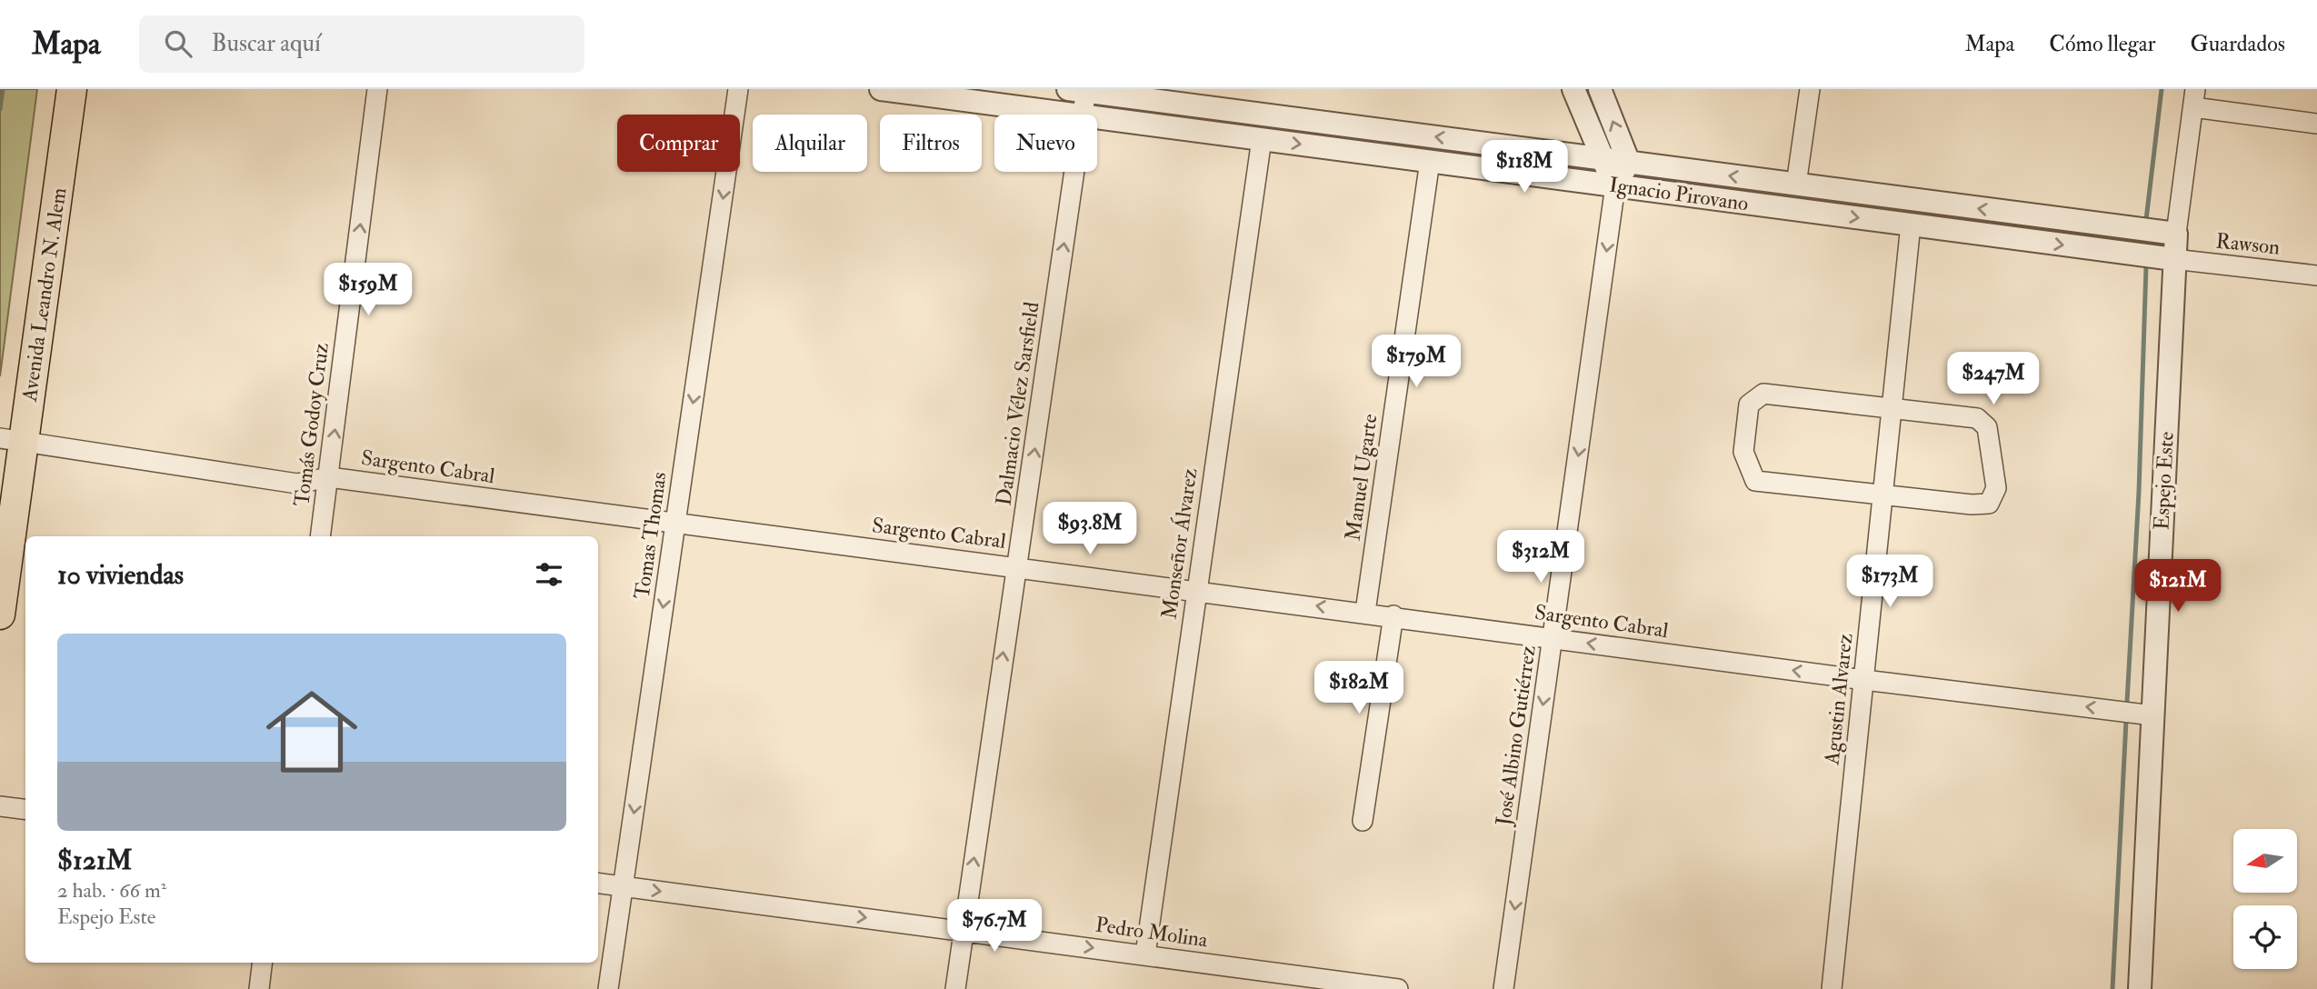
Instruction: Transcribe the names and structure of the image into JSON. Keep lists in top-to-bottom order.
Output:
{
  "streets": {
    "main road": ["Avenida Leandro N. Alem"],
    "street": [
      "Ignacio Pirovano",
      "Rawson",
      "Dalmacio Vélez Sarsfield",
      "Tomás Godoy Cruz",
      "Sargento Cabral",
      "Manuel Ugarte",
      "Espejo Este",
      "Tomas Thomas",
      "Monseñor Álvarez",
      "Agustin Alvarez",
      "José Albino Gutiérrez",
      "Pedro Molina"
    ]
  },
  "crossings": [
    ["Ignacio Pirovano", "Rawson"],
    ["Ignacio Pirovano", "Dalmacio Vélez Sarsfield"],
    ["Ignacio Pirovano", "Manuel Ugarte"],
    ["Ignacio Pirovano", "Espejo Este"],
    ["Ignacio Pirovano", "Monseñor Álvarez"],
    ["Ignacio Pirovano", "Agustin Alvarez"],
    ["Ignacio Pirovano", "José Albino Gutiérrez"],
    ["Rawson", "Espejo Este"],
    ["Avenida Leandro N. Alem", "Sargento Cabral"],
    ["Dalmacio Vélez Sarsfield", "Sargento Cabral"],
    ["Dalmacio Vélez Sarsfield", "Pedro Molina"],
    ["Tomás Godoy Cruz", "Sargento Cabral"],
    ["Sargento Cabral", "Manuel Ugarte"],
    ["Sargento Cabral", "Espejo Este"],
    ["Sargento Cabral", "Tomas Thomas"],
    ["Sargento Cabral", "Monseñor Álvarez"],
    ["Sargento Cabral", "Agustin Alvarez"],
    ["Sargento Cabral", "José Albino Gutiérrez"],
    ["Tomas Thomas", "Pedro Molina"],
    ["Monseñor Álvarez", "Pedro Molina"]
  ],
  "one_way": [
    "Dalmacio Vélez Sarsfield",
    "Tomás Godoy Cruz",
    "Sargento Cabral",
    "Tomas Thomas",
    "José Albino Gutiérrez",
    "Pedro Molina"
  ],
  "north": "left",
  "page": {
    "header": "Mapa",
    "search": "Buscar aquí",
    "nav": ["Mapa", "Cómo llegar", "Guardados"],
    "chip": [
      "Comprar",
      "Alquilar",
      "Filtros",
      "Nuevo"
    ],
    "price": [
      "$118M",
      "$159M",
      "$179M",
      "$247M",
      "$93.8M",
      "$312M",
      "$173M",
      "$121M",
      "$182M",
      "$76.7M"
    ],
    "heading": "10 viviendas",
    "list": [
      {
        "name": "$121M",
        "note": "2 hab. · 66 m² · Espejo Este"
      }
    ]
  }
}
